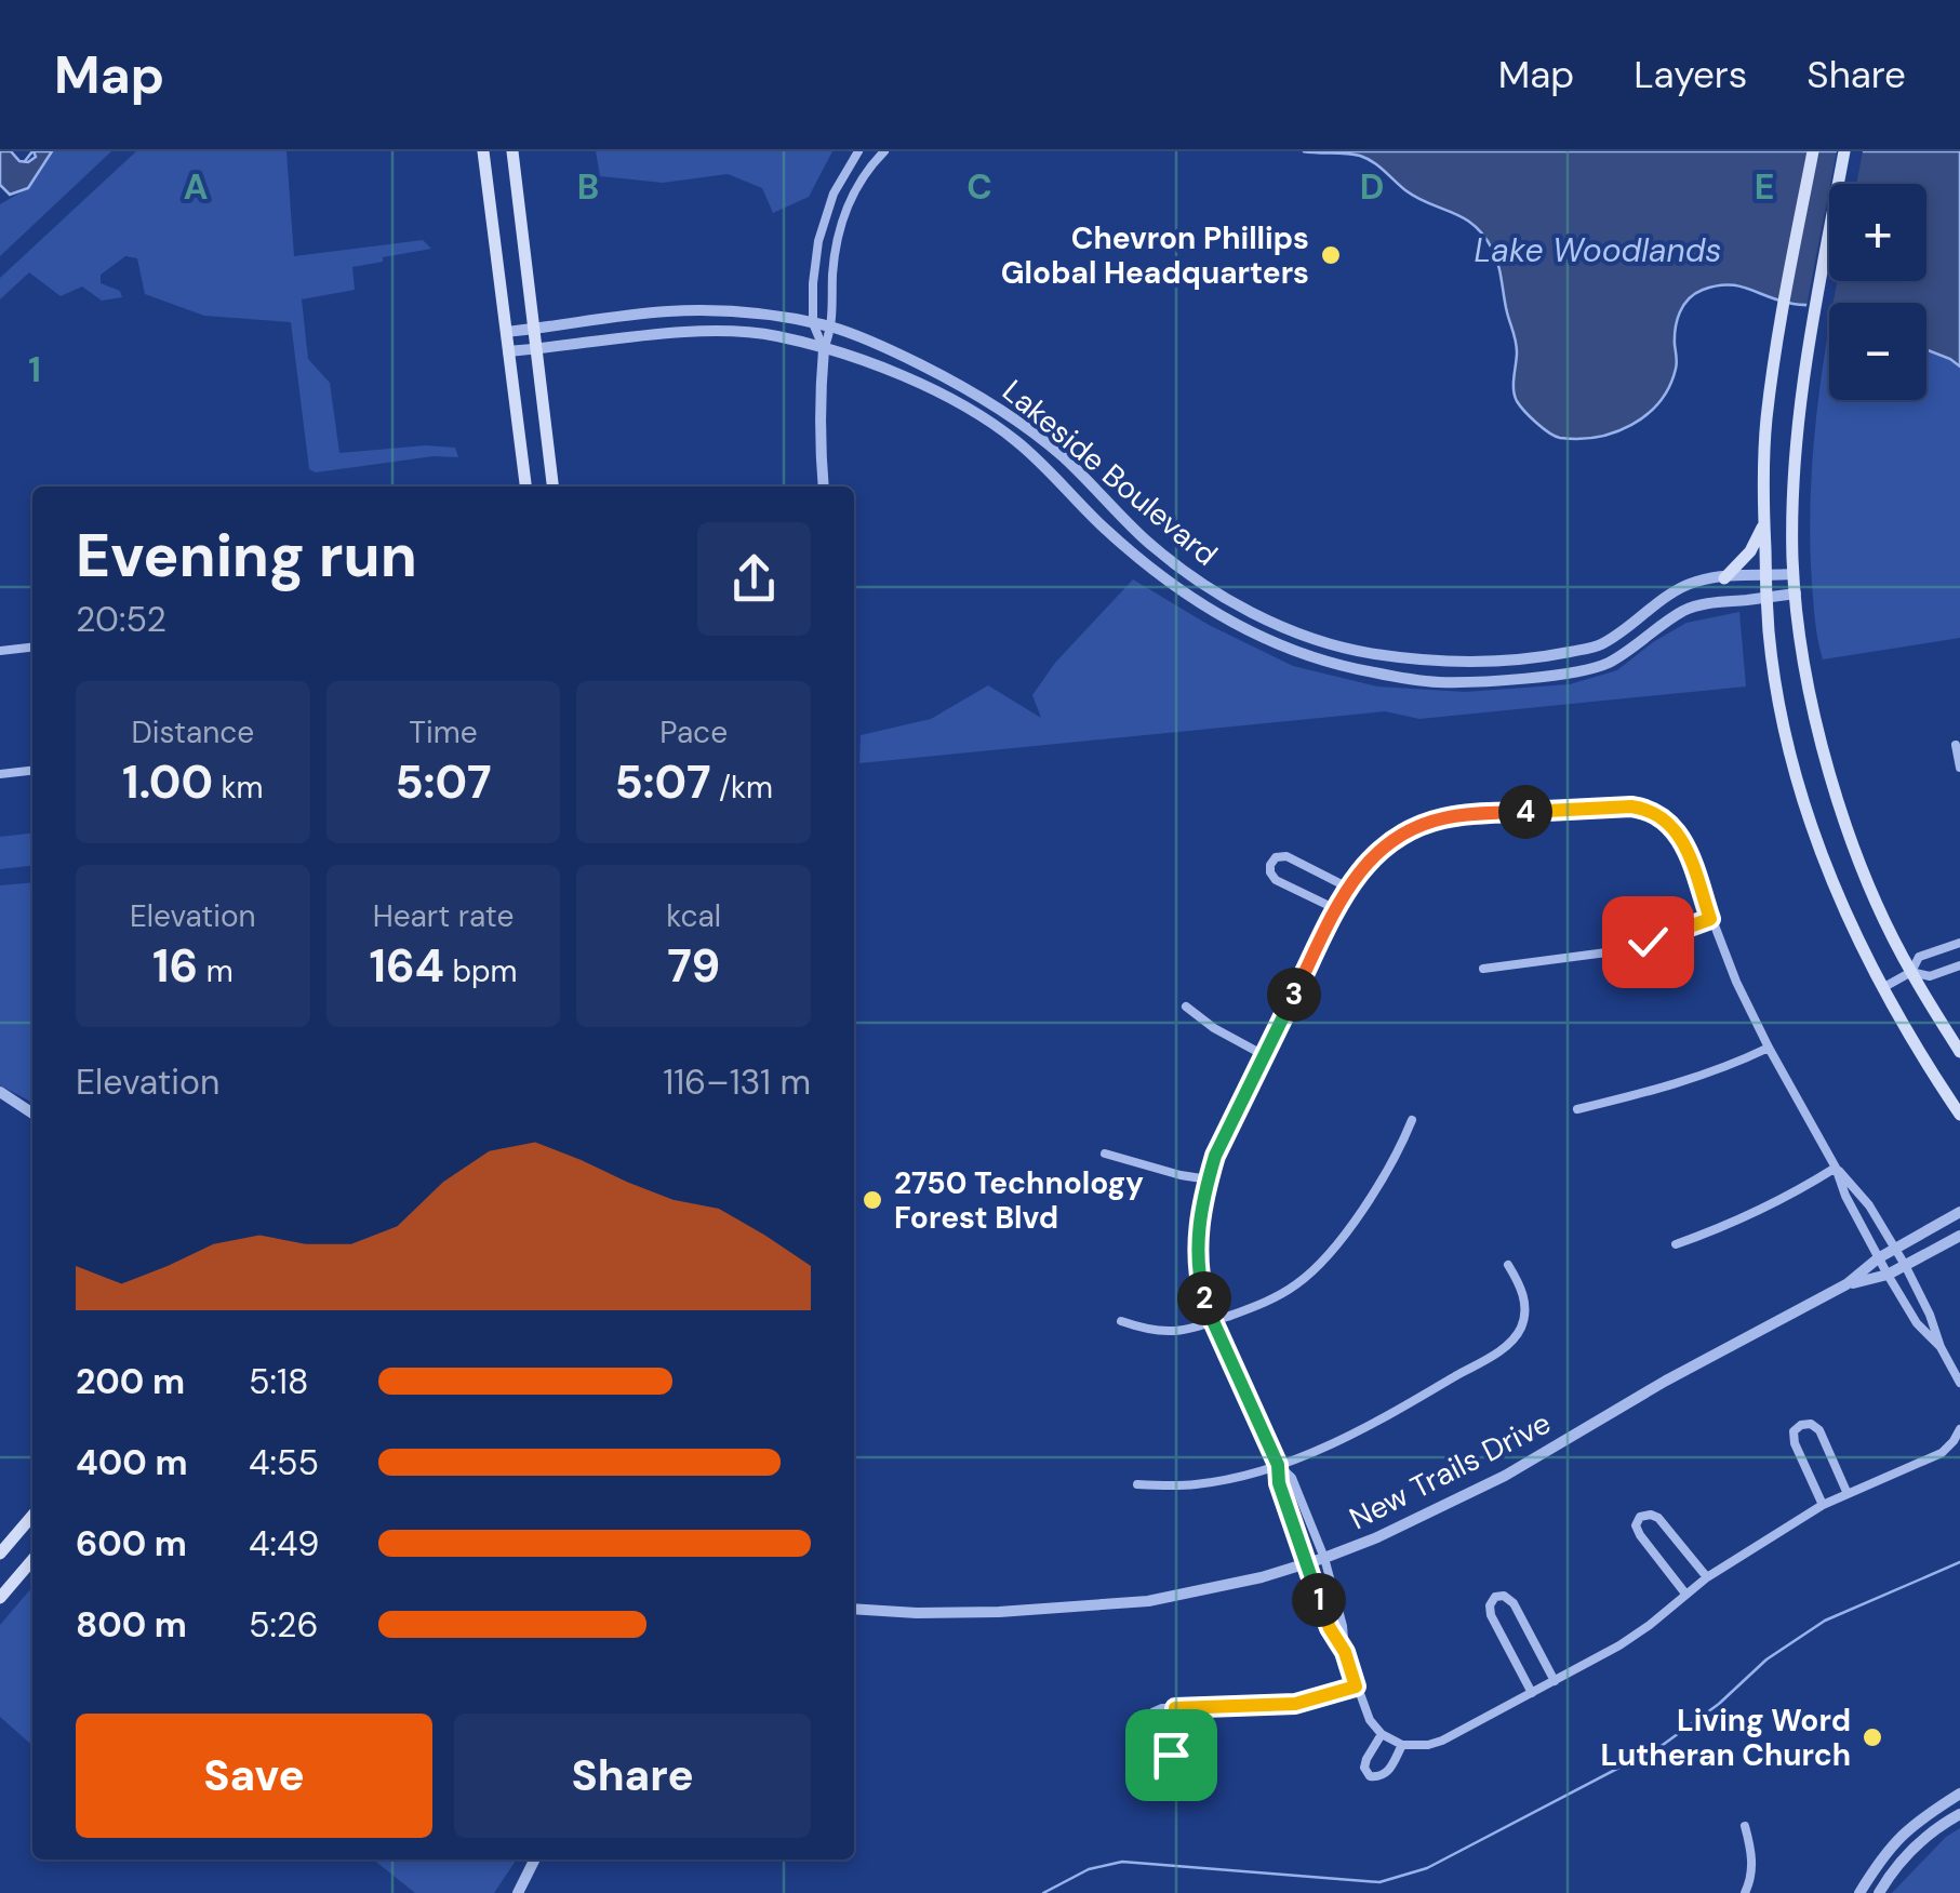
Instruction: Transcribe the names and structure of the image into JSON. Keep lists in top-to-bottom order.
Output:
{
  "streets": {
    "street": ["Lakeside Boulevard", "New Trails Drive"]
  },
  "water": ["Lake Woodlands"],
  "places": ["Chevron Phillips Global Headquarters", "2750 Technology Forest Blvd", "Living Word Lutheran Church"],
  "page": {
    "header": "Map",
    "nav": ["Map", "Layers", "Share"],
    "map_buttons": ["+", "−"],
    "heading": ["Evening run", "20:52"],
    "stats": [
      ["Distance", "1.00 km"],
      ["Time", "5:07"],
      ["Pace", "5:07 /km"],
      ["Elevation", "16 m"],
      ["Heart rate", "164 bpm"],
      ["kcal", "79"]
    ],
    "pins": [
      "4",
      "3",
      "2",
      "1"
    ],
    "chart": ["Elevation", "116–131 m"],
    "list": [
      {
        "name": "200 m",
        "note": "5:18"
      },
      {
        "name": "400 m",
        "note": "4:55"
      },
      {
        "name": "600 m",
        "note": "4:49"
      },
      {
        "name": "800 m",
        "note": "5:26"
      }
    ],
    "buttons": ["Save", "Share"]
  },
  "grid": {
    "columns": [
      "A",
      "B",
      "C",
      "D",
      "E"
    ],
    "rows": ["1"]
  }
}
